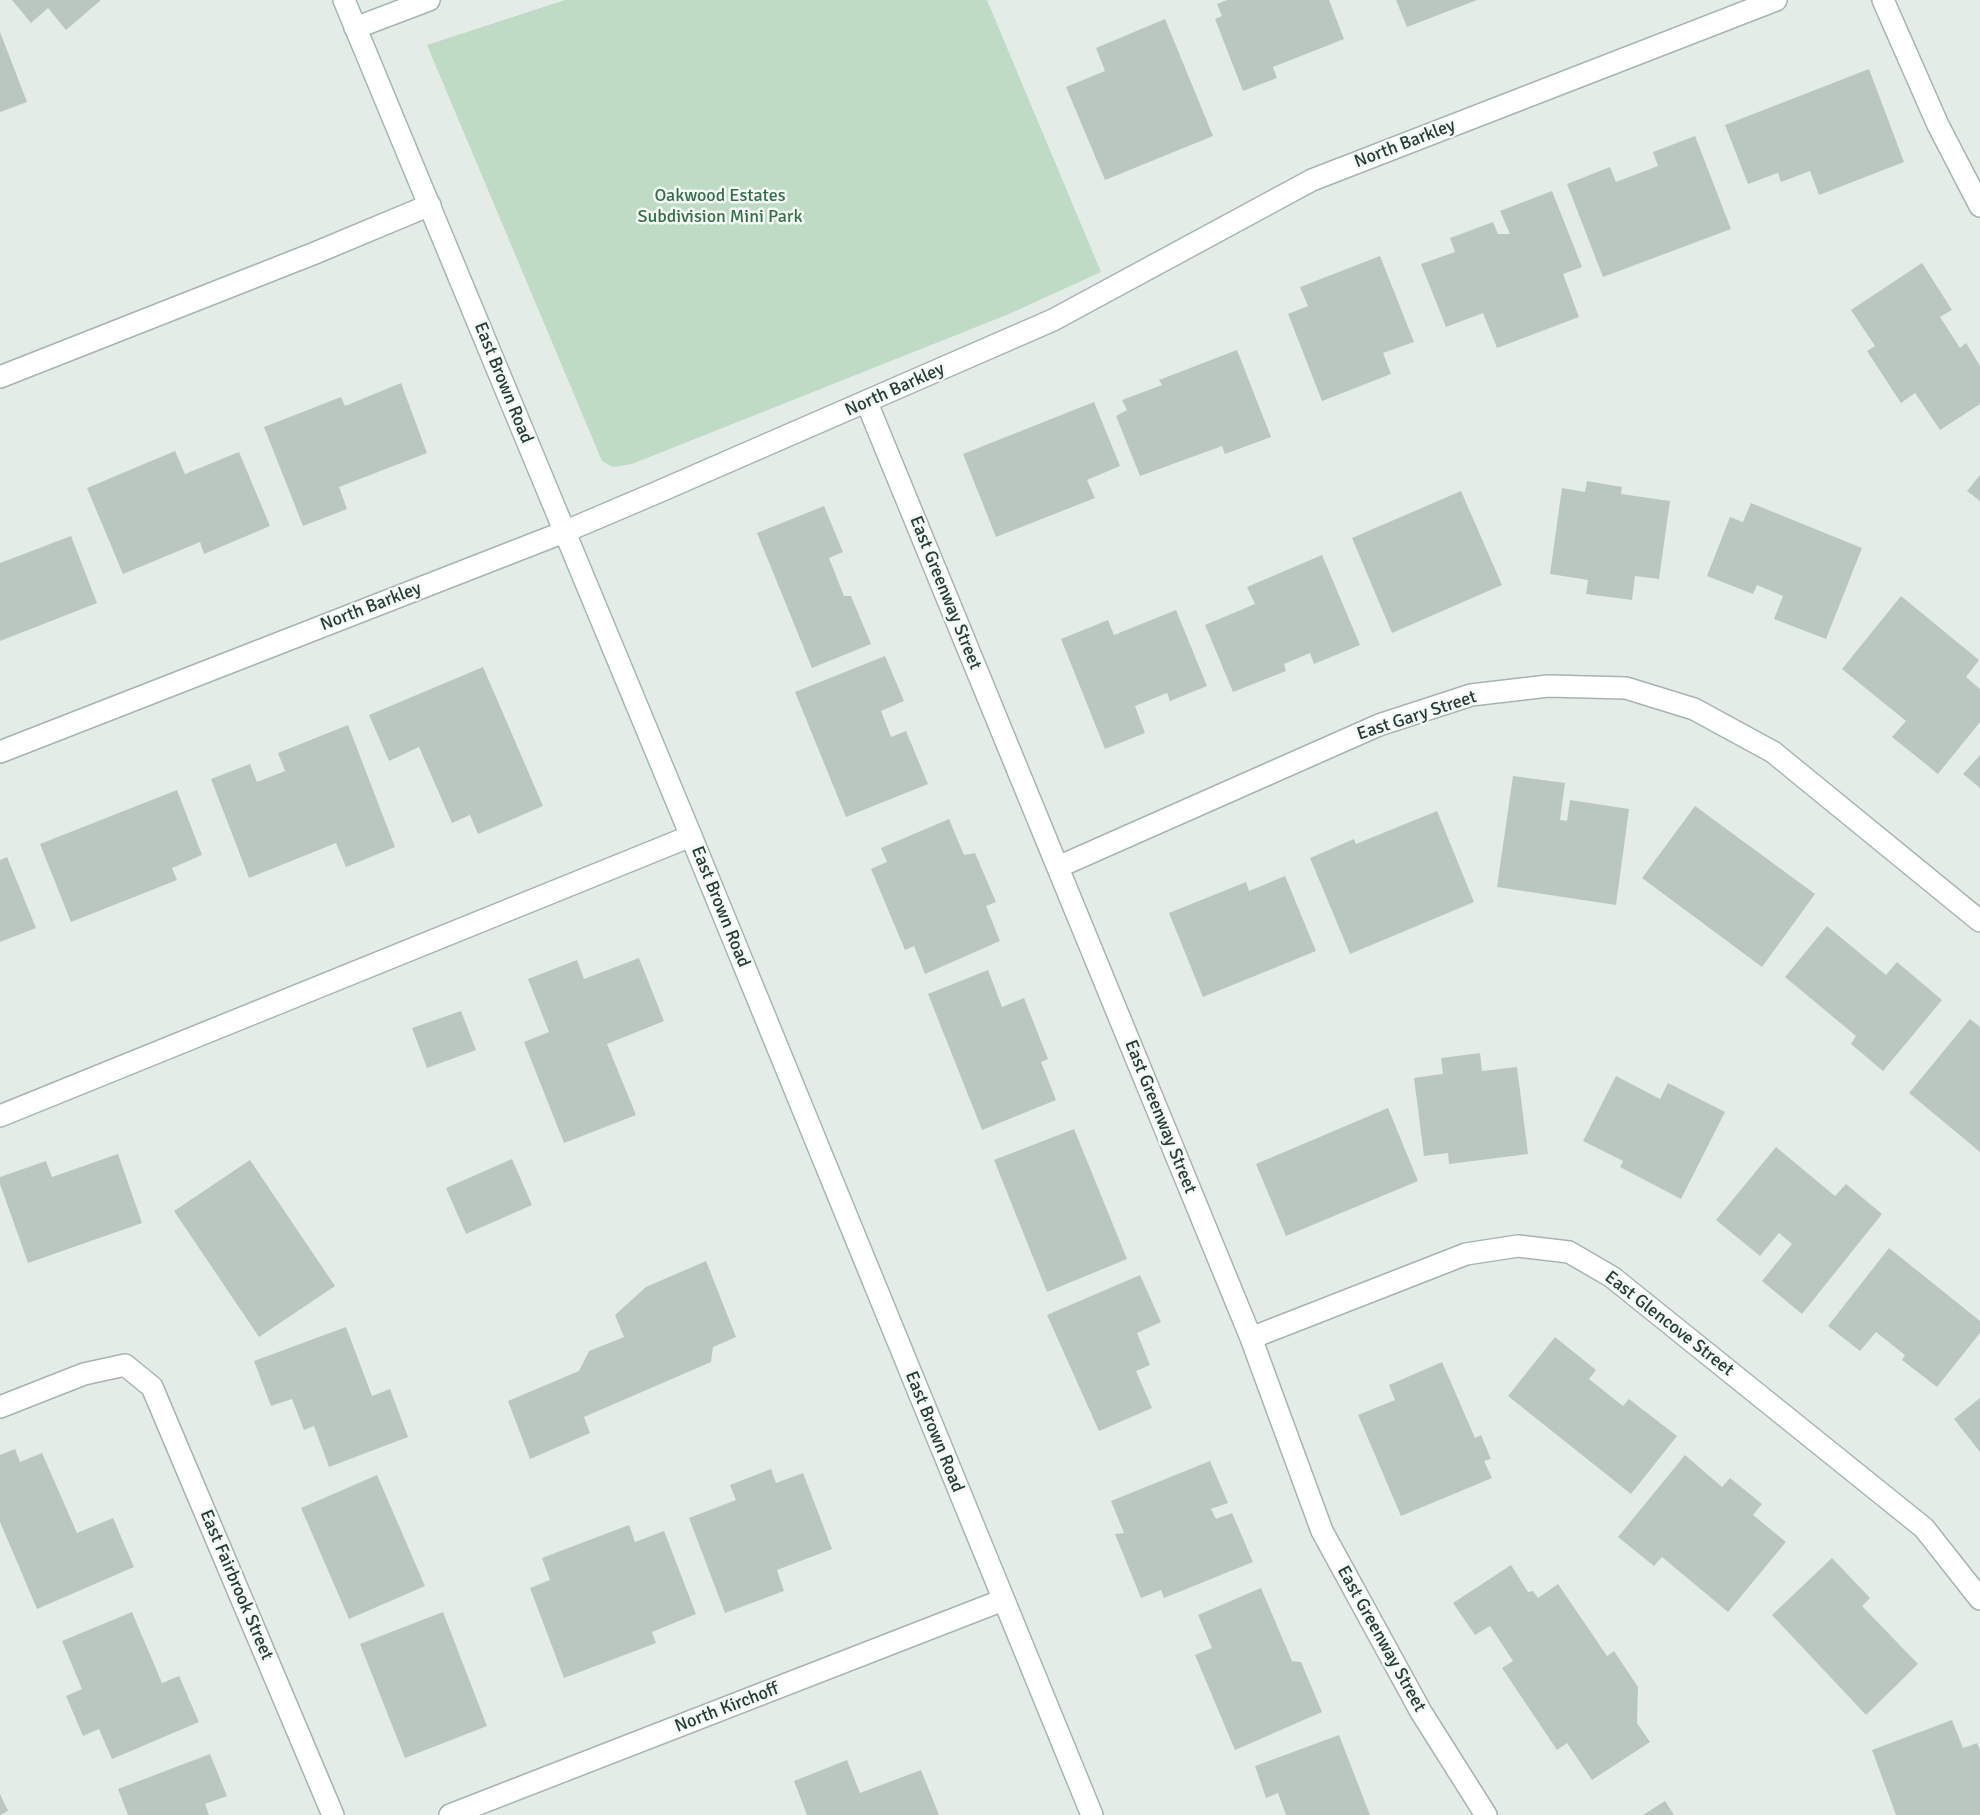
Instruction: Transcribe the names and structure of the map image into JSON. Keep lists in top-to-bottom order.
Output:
{
  "streets": {
    "street": [
      "North Barkley",
      "East Brown Road",
      "East Greenway Street",
      "East Gary Street",
      "East Glencove Street",
      "East Fairbrook Street",
      "North Kirchoff"
    ]
  },
  "crossings": [
    ["North Barkley", "East Brown Road"],
    ["North Barkley", "East Greenway Street"],
    ["East Brown Road", "North Kirchoff"],
    ["East Greenway Street", "East Gary Street"],
    ["East Greenway Street", "East Glencove Street"]
  ],
  "parks": ["Oakwood Estates Subdivision Mini Park"]
}
